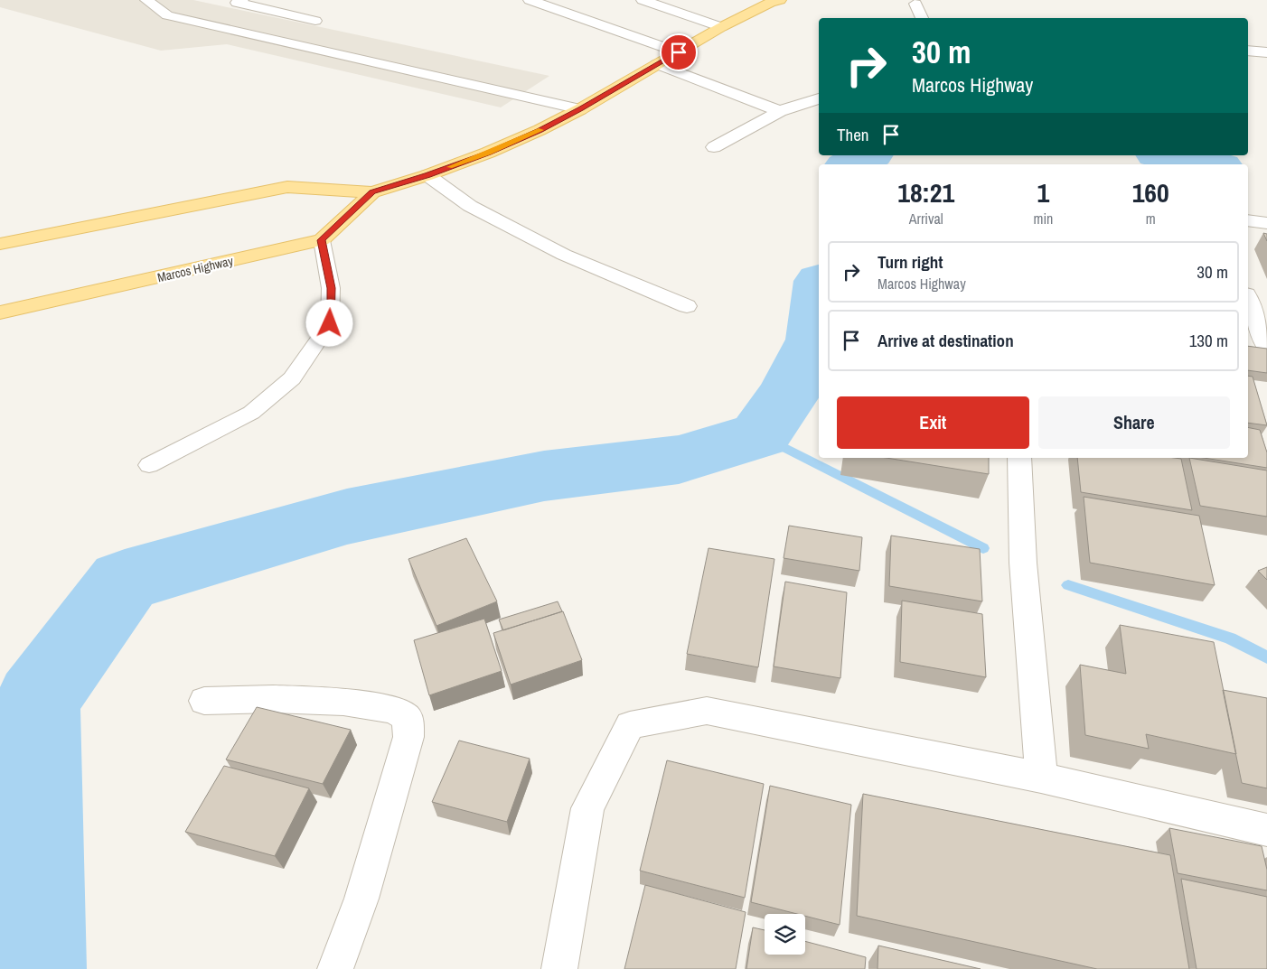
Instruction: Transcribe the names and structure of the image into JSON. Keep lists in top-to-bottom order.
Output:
{
  "streets": {
    "main road": ["Marcos Highway"]
  },
  "page": {
    "turn": ["30 m", "Marcos Highway"],
    "then": "Then",
    "eta": [
      "18:21",
      "Arrival",
      "1",
      "min",
      "160",
      "m"
    ],
    "list": [
      {
        "name": "Turn right",
        "note": "Marcos Highway",
        "value": "30 m"
      },
      {
        "name": "Arrive at destination",
        "value": "130 m"
      }
    ],
    "buttons": ["Exit", "Share"]
  }
}
